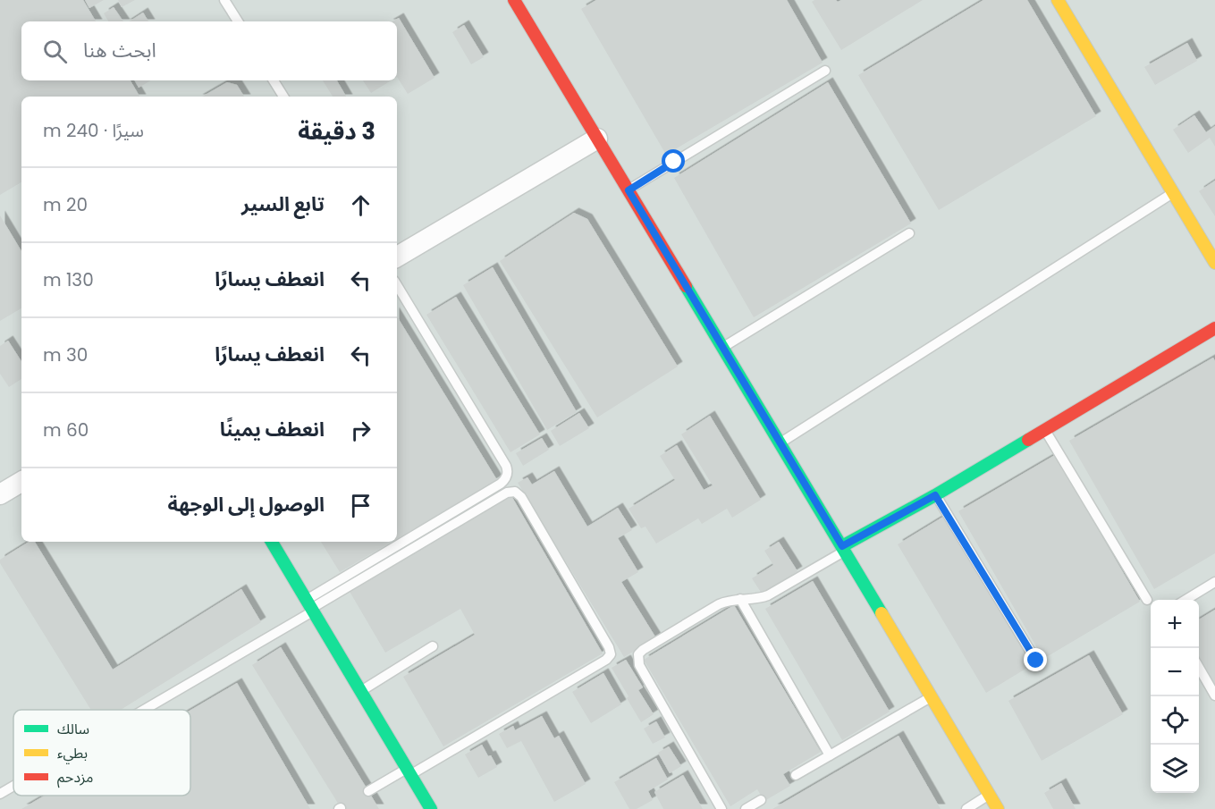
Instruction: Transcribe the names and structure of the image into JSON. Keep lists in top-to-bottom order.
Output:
{
  "legend": ["سالك", "بطيء", "مزدحم"],
  "page": {
    "search": "ابحث هنا",
    "heading": ["3 دقيقة", "سيرًا · 240 m"],
    "list": [
      ["تابع السير", "20 m"],
      ["انعطف يسارًا", "130 m"],
      ["انعطف يسارًا", "30 m"],
      ["انعطف يمينًا", "60 m"],
      "الوصول إلى الوجهة"
    ],
    "map_buttons": ["+", "−"]
  }
}
